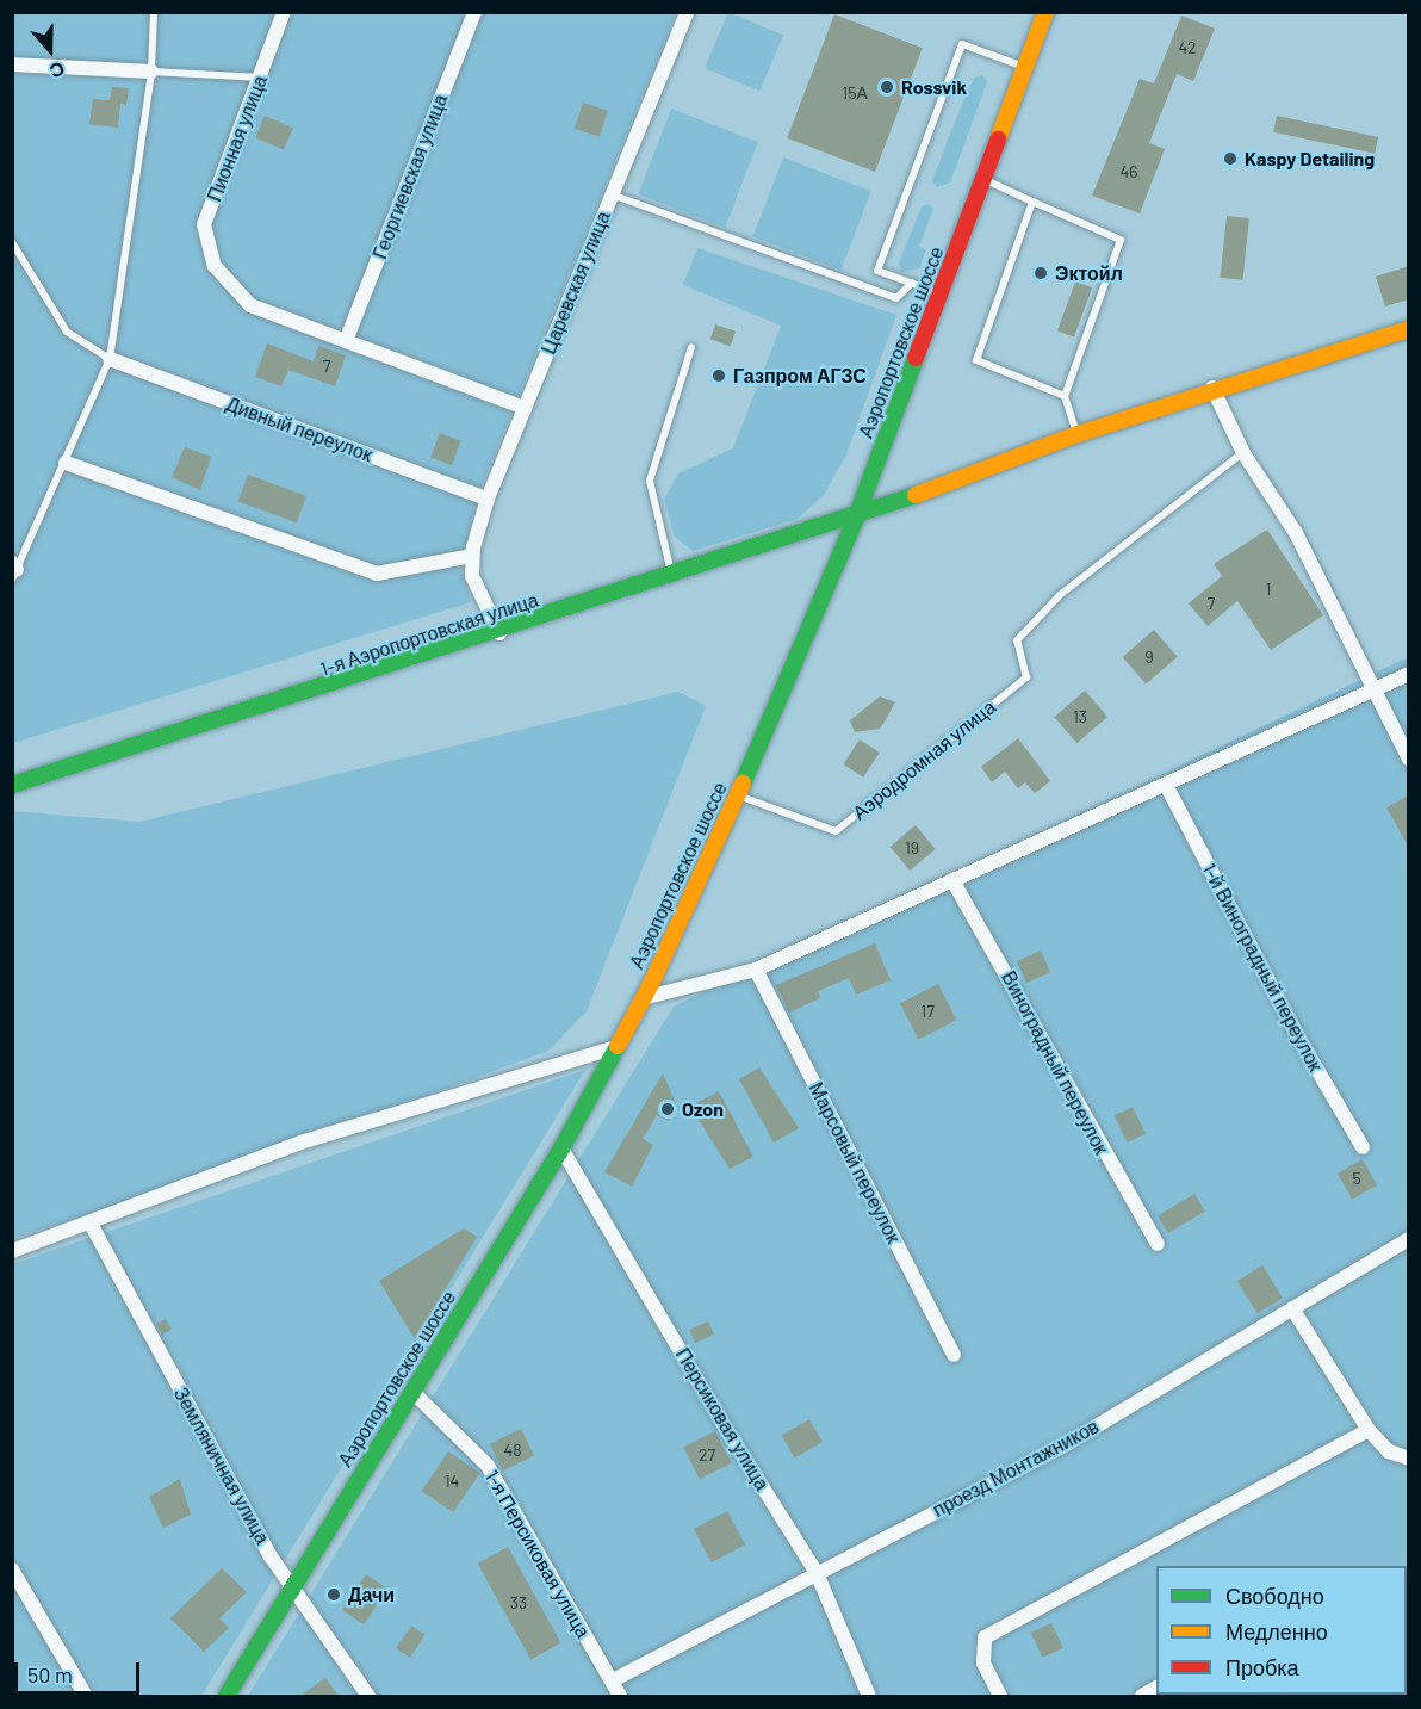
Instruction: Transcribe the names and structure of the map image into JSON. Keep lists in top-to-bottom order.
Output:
{
  "streets": {
    "main road": ["Аэропортовское шоссе", "1-я Аэропортовская улица"],
    "street": [
      "Пионная улица",
      "Георгиевская улица",
      "Царевская улица",
      "Дивный переулок",
      "1-й Виноградный переулок",
      "Виноградный переулок",
      "Марсовый переулок",
      "Персиковая улица",
      "Земляничная улица",
      "проезд Монтажников",
      "1-я Персиковая улица"
    ],
    "lane": ["Аэродромная улица"]
  },
  "crossings": [
    ["Пионная улица", "Георгиевская улица"],
    ["Царевская улица", "Дивный переулок"],
    ["Царевская улица", "1-я Аэропортовская улица"],
    ["Аэропортовское шоссе", "1-я Аэропортовская улица"],
    ["Аэропортовское шоссе", "Аэродромная улица"],
    ["Аэропортовское шоссе", "Персиковая улица"],
    ["Аэропортовское шоссе", "Земляничная улица"],
    ["Аэропортовское шоссе", "1-я Персиковая улица"],
    ["Персиковая улица", "проезд Монтажников"],
    ["проезд Монтажников", "1-я Персиковая улица"]
  ],
  "places": [
    "Rossvik",
    "Kaspy Detailing",
    "Эктойл",
    "Газпром АГЗС",
    "Ozon",
    "Дачи"
  ],
  "house_numbers": [
    "42",
    "15А",
    "46",
    "7",
    "1",
    "7",
    "9",
    "13",
    "19",
    "17",
    "5",
    "48",
    "27",
    "14",
    "33"
  ],
  "legend": ["Свободно", "Медленно", "Пробка"],
  "scale_bar": "50 m",
  "north": "bottom"
}
